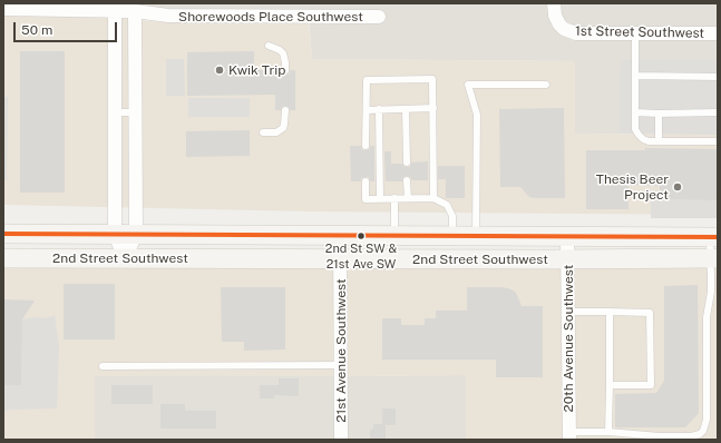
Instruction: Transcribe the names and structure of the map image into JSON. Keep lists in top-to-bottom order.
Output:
{
  "streets": {
    "main road": ["2nd Street Southwest"],
    "street": [
      "Shorewoods Place Southwest",
      "1st Street Southwest",
      "20th Avenue Southwest",
      "21st Avenue Southwest"
    ]
  },
  "crossings": [
    ["2nd Street Southwest", "20th Avenue Southwest"],
    ["2nd Street Southwest", "21st Avenue Southwest"]
  ],
  "places": ["Kwik Trip", "Thesis Beer Project", "2nd St SW & 21st Ave SW"],
  "scale_bar": "50 m"
}
